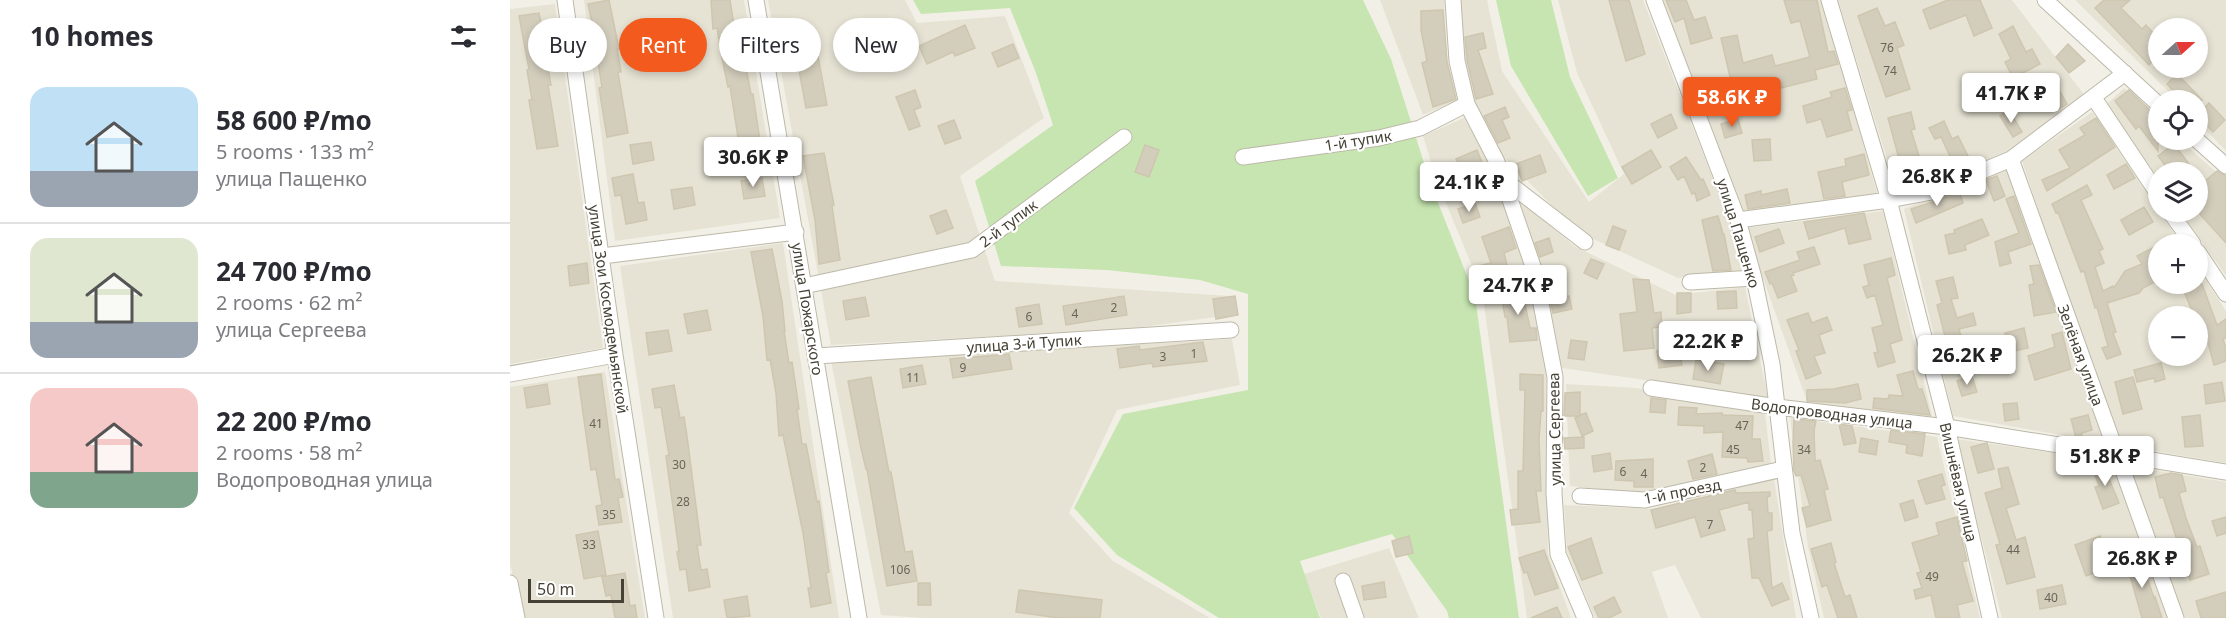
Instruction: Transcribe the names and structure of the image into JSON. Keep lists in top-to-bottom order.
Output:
{
  "streets": {
    "street": [
      "1-й тупик",
      "2-й тупик",
      "улица Пащенко",
      "улица Зои Космодемьянской",
      "улица Пожарского",
      "улица 3-й Тупик",
      "Зелёная улица",
      "Водопроводная улица",
      "улица Сергеева",
      "Вишнёвая улица",
      "1-й проезд"
    ]
  },
  "crossings": [
    ["1-й тупик", "улица Сергеева"],
    ["2-й тупик", "улица Пожарского"],
    ["улица Пащенко", "Водопроводная улица"],
    ["улица Пащенко", "1-й проезд"],
    ["улица Пожарского", "улица 3-й Тупик"],
    ["Зелёная улица", "Водопроводная улица"],
    ["Водопроводная улица", "Вишнёвая улица"]
  ],
  "house_numbers": [
    "76",
    "74",
    "2",
    "4",
    "6",
    "1",
    "3",
    "9",
    "11",
    "41",
    "47",
    "45",
    "34",
    "30",
    "2",
    "6",
    "4",
    "28",
    "35",
    "7",
    "33",
    "44",
    "106",
    "49",
    "40"
  ],
  "scale_bar": "50 m",
  "north": "right",
  "page": {
    "heading": "10 homes",
    "map_buttons": ["+", "−"],
    "chip": [
      "Buy",
      "Rent",
      "Filters",
      "New"
    ],
    "list": [
      {
        "name": "58 600 ₽/mo",
        "note": "5 rooms · 133 m² · улица Пащенко"
      },
      {
        "name": "24 700 ₽/mo",
        "note": "2 rooms · 62 m² · улица Сергеева"
      },
      {
        "name": "22 200 ₽/mo",
        "note": "2 rooms · 58 m² · Водопроводная улица"
      }
    ],
    "price": [
      "41.7K ₽",
      "58.6K ₽",
      "30.6K ₽",
      "26.8K ₽",
      "24.1K ₽",
      "24.7K ₽",
      "22.2K ₽",
      "26.2K ₽",
      "51.8K ₽",
      "26.8K ₽"
    ],
    "scale": "50 m"
  }
}
